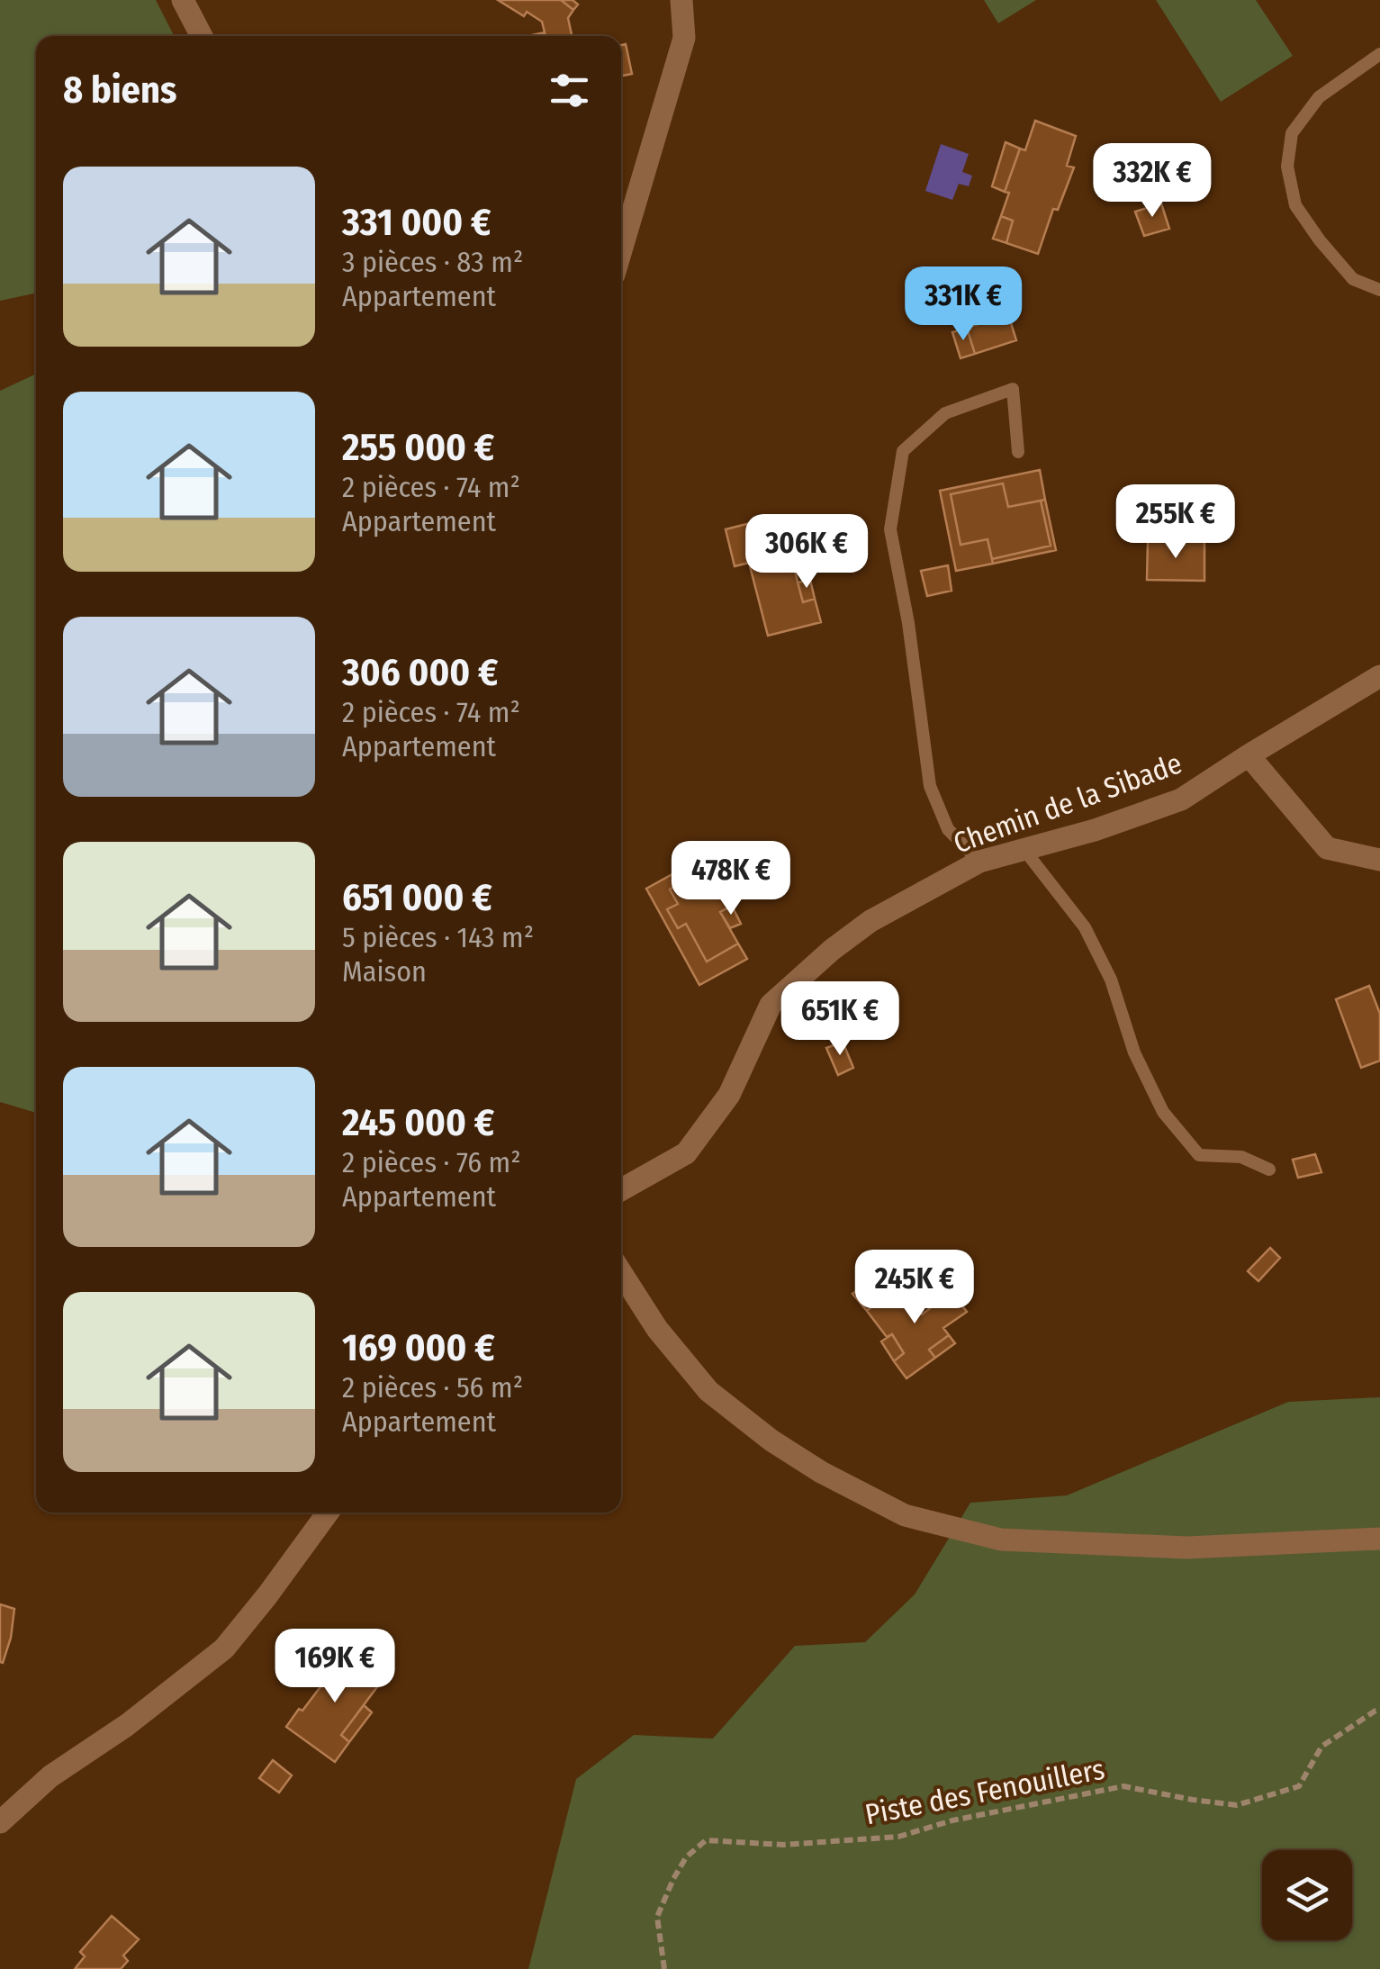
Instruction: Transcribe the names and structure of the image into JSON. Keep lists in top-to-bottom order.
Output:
{
  "streets": {
    "street": ["Chemin de la Sibade"],
    "path": ["Piste des Fenouillers"]
  },
  "page": {
    "heading": "8 biens",
    "price": [
      "332K €",
      "331K €",
      "255K €",
      "306K €",
      "478K €",
      "651K €",
      "245K €",
      "169K €"
    ],
    "list": [
      {
        "name": "331 000 €",
        "note": "3 pièces · 83 m² · Appartement"
      },
      {
        "name": "255 000 €",
        "note": "2 pièces · 74 m² · Appartement"
      },
      {
        "name": "306 000 €",
        "note": "2 pièces · 74 m² · Appartement"
      },
      {
        "name": "651 000 €",
        "note": "5 pièces · 143 m² · Maison"
      },
      {
        "name": "245 000 €",
        "note": "2 pièces · 76 m² · Appartement"
      },
      {
        "name": "169 000 €",
        "note": "2 pièces · 56 m² · Appartement"
      }
    ]
  }
}
